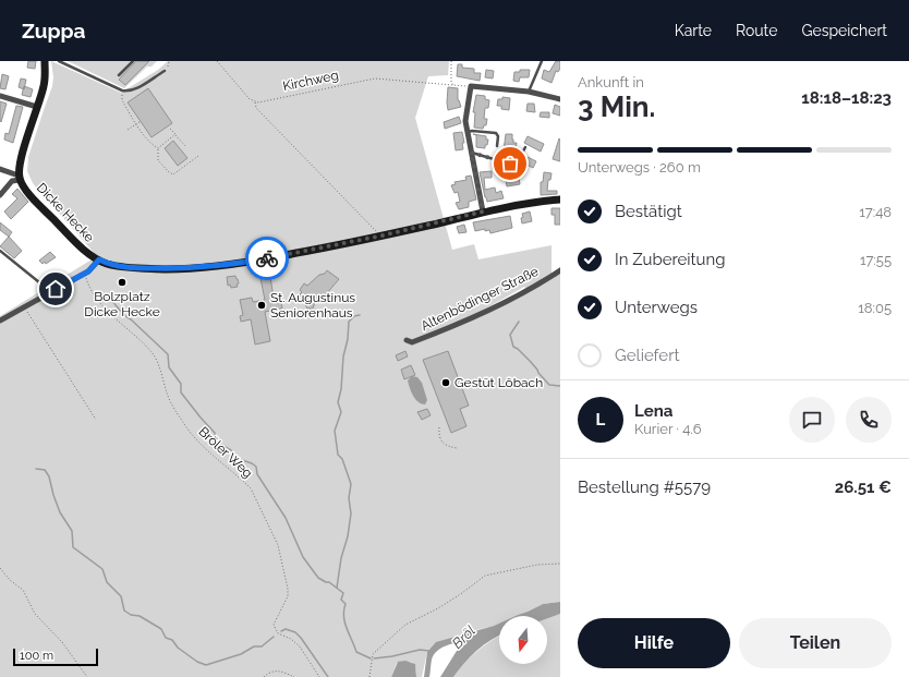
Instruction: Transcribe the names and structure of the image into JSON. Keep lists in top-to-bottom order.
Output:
{
  "streets": {
    "street": ["Dicke Hecke", "Altenbödinger Straße"],
    "path": ["Kirchweg", "Bröler Weg"]
  },
  "water": ["Bröl"],
  "places": ["Bolzplatz Dicke Hecke", "St. Augustinus Seniorenhaus", "Gestüt Löbach"],
  "scale_bar": "100 m",
  "north": "bottom",
  "page": {
    "header": "Zuppa",
    "nav": ["Karte", "Route", "Gespeichert"],
    "heading": ["3 Min.", "Ankunft in", "18:18–18:23"],
    "panel": [
      "Lena",
      "Kurier · 4.6",
      "Bestellung #5579",
      "26.51 €"
    ],
    "bar": "Unterwegs · 260 m",
    "list": [
      ["Bestätigt", "17:48"],
      ["In Zubereitung", "17:55"],
      ["Unterwegs", "18:05"],
      "Geliefert"
    ],
    "round": "L",
    "buttons": ["Hilfe", "Teilen"],
    "scale": "100 m"
  }
}
